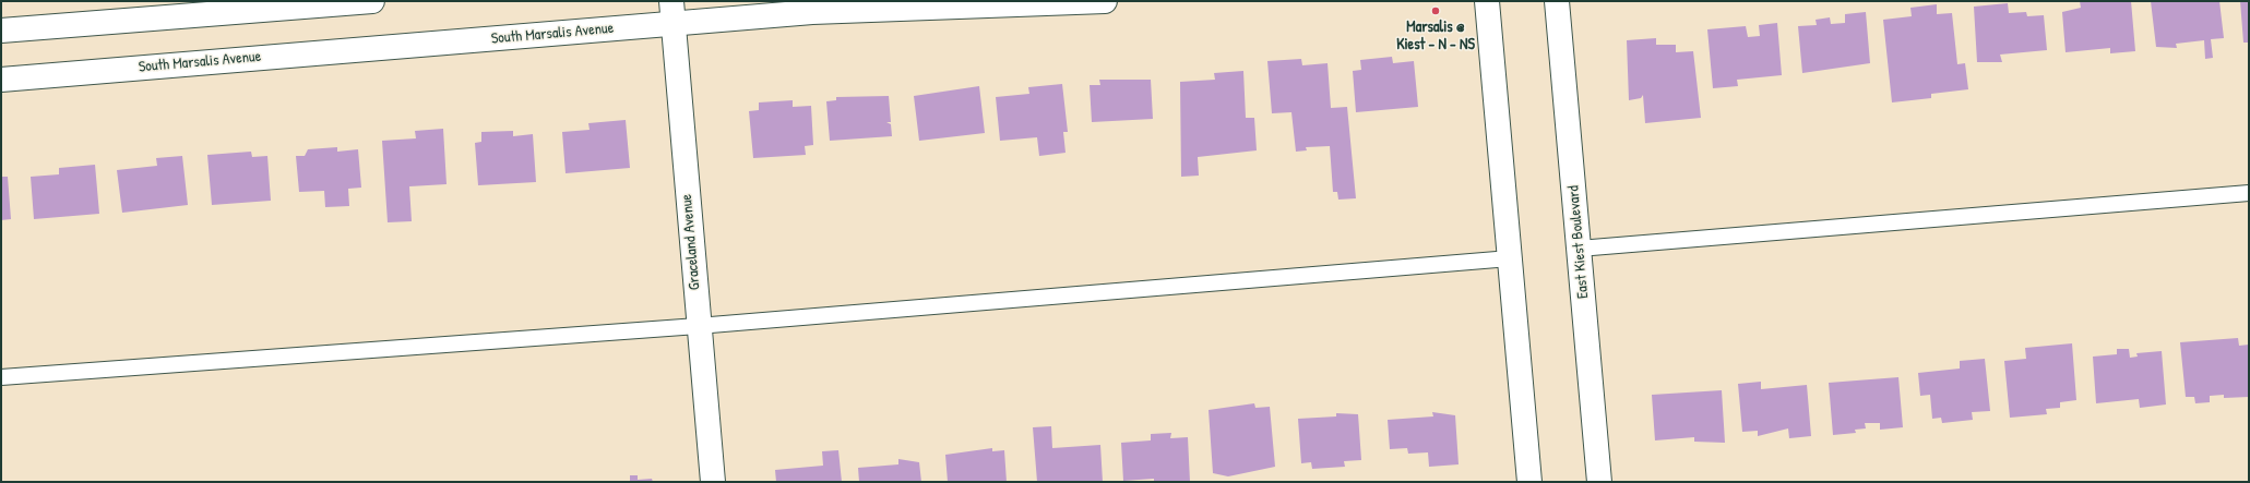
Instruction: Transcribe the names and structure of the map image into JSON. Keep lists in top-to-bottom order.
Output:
{
  "streets": {
    "main road": ["South Marsalis Avenue", "Graceland Avenue", "East Kiest Boulevard"]
  },
  "crossings": [
    ["South Marsalis Avenue", "Graceland Avenue"]
  ],
  "places": ["Marsalis @ Kiest - N - NS"]
}
